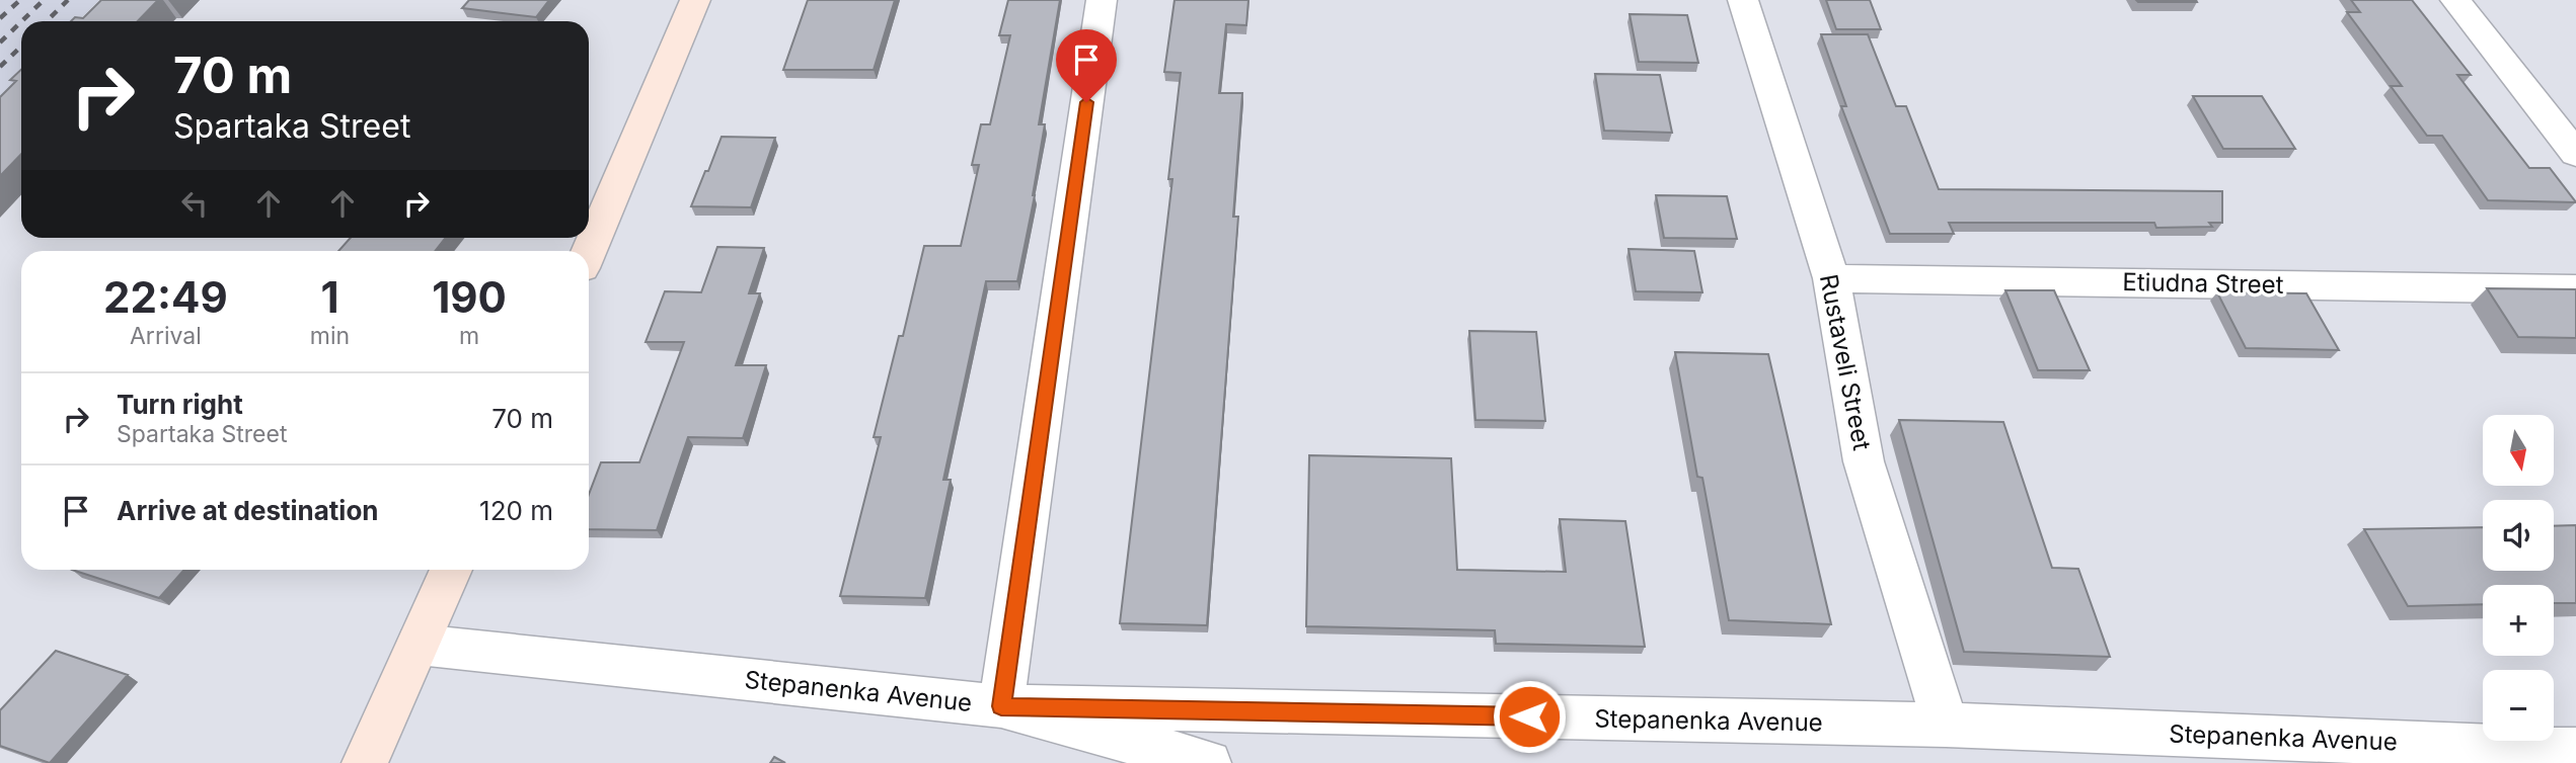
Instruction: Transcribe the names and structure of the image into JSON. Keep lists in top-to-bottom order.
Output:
{
  "streets": {
    "street": ["Etiudna Street", "Rustaveli Street", "Stepanenka Avenue"]
  },
  "crossings": [
    ["Etiudna Street", "Rustaveli Street"],
    ["Rustaveli Street", "Stepanenka Avenue"]
  ],
  "north": "bottom",
  "page": {
    "turn": ["70 m", "Spartaka Street"],
    "eta": [
      "22:49",
      "Arrival",
      "1",
      "min",
      "190",
      "m"
    ],
    "list": [
      {
        "name": "Turn right",
        "note": "Spartaka Street",
        "value": "70 m"
      },
      {
        "name": "Arrive at destination",
        "value": "120 m"
      }
    ],
    "map_buttons": ["+", "−"]
  }
}
